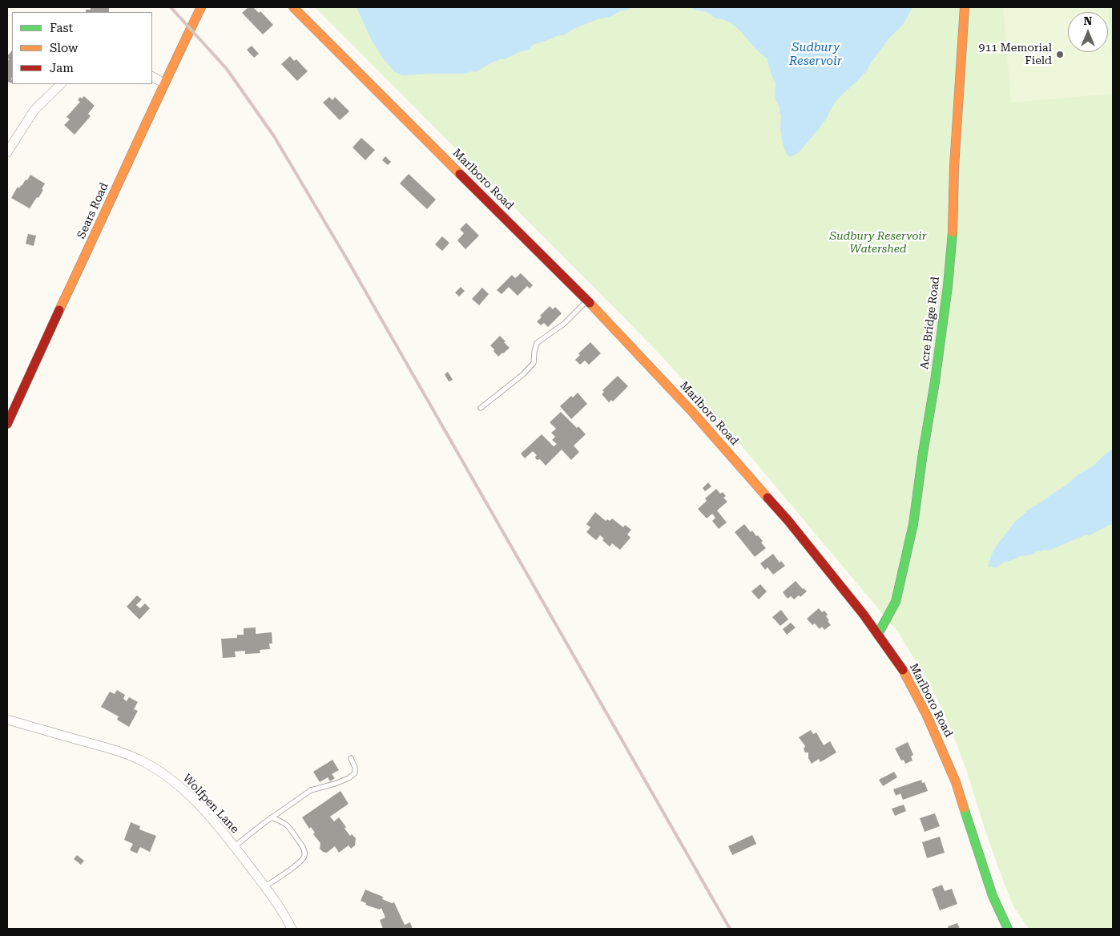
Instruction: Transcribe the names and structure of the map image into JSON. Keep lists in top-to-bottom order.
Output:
{
  "streets": {
    "main road": ["Marlboro Road", "Sears Road", "Acre Bridge Road"],
    "street": ["Wolfpen Lane"]
  },
  "crossings": [
    ["Marlboro Road", "Acre Bridge Road"]
  ],
  "water": ["Sudbury Reservoir"],
  "parks": ["Sudbury Reservoir Watershed"],
  "places": ["911 Memorial Field"],
  "legend": ["Fast", "Slow", "Jam"],
  "north": "top"
}
